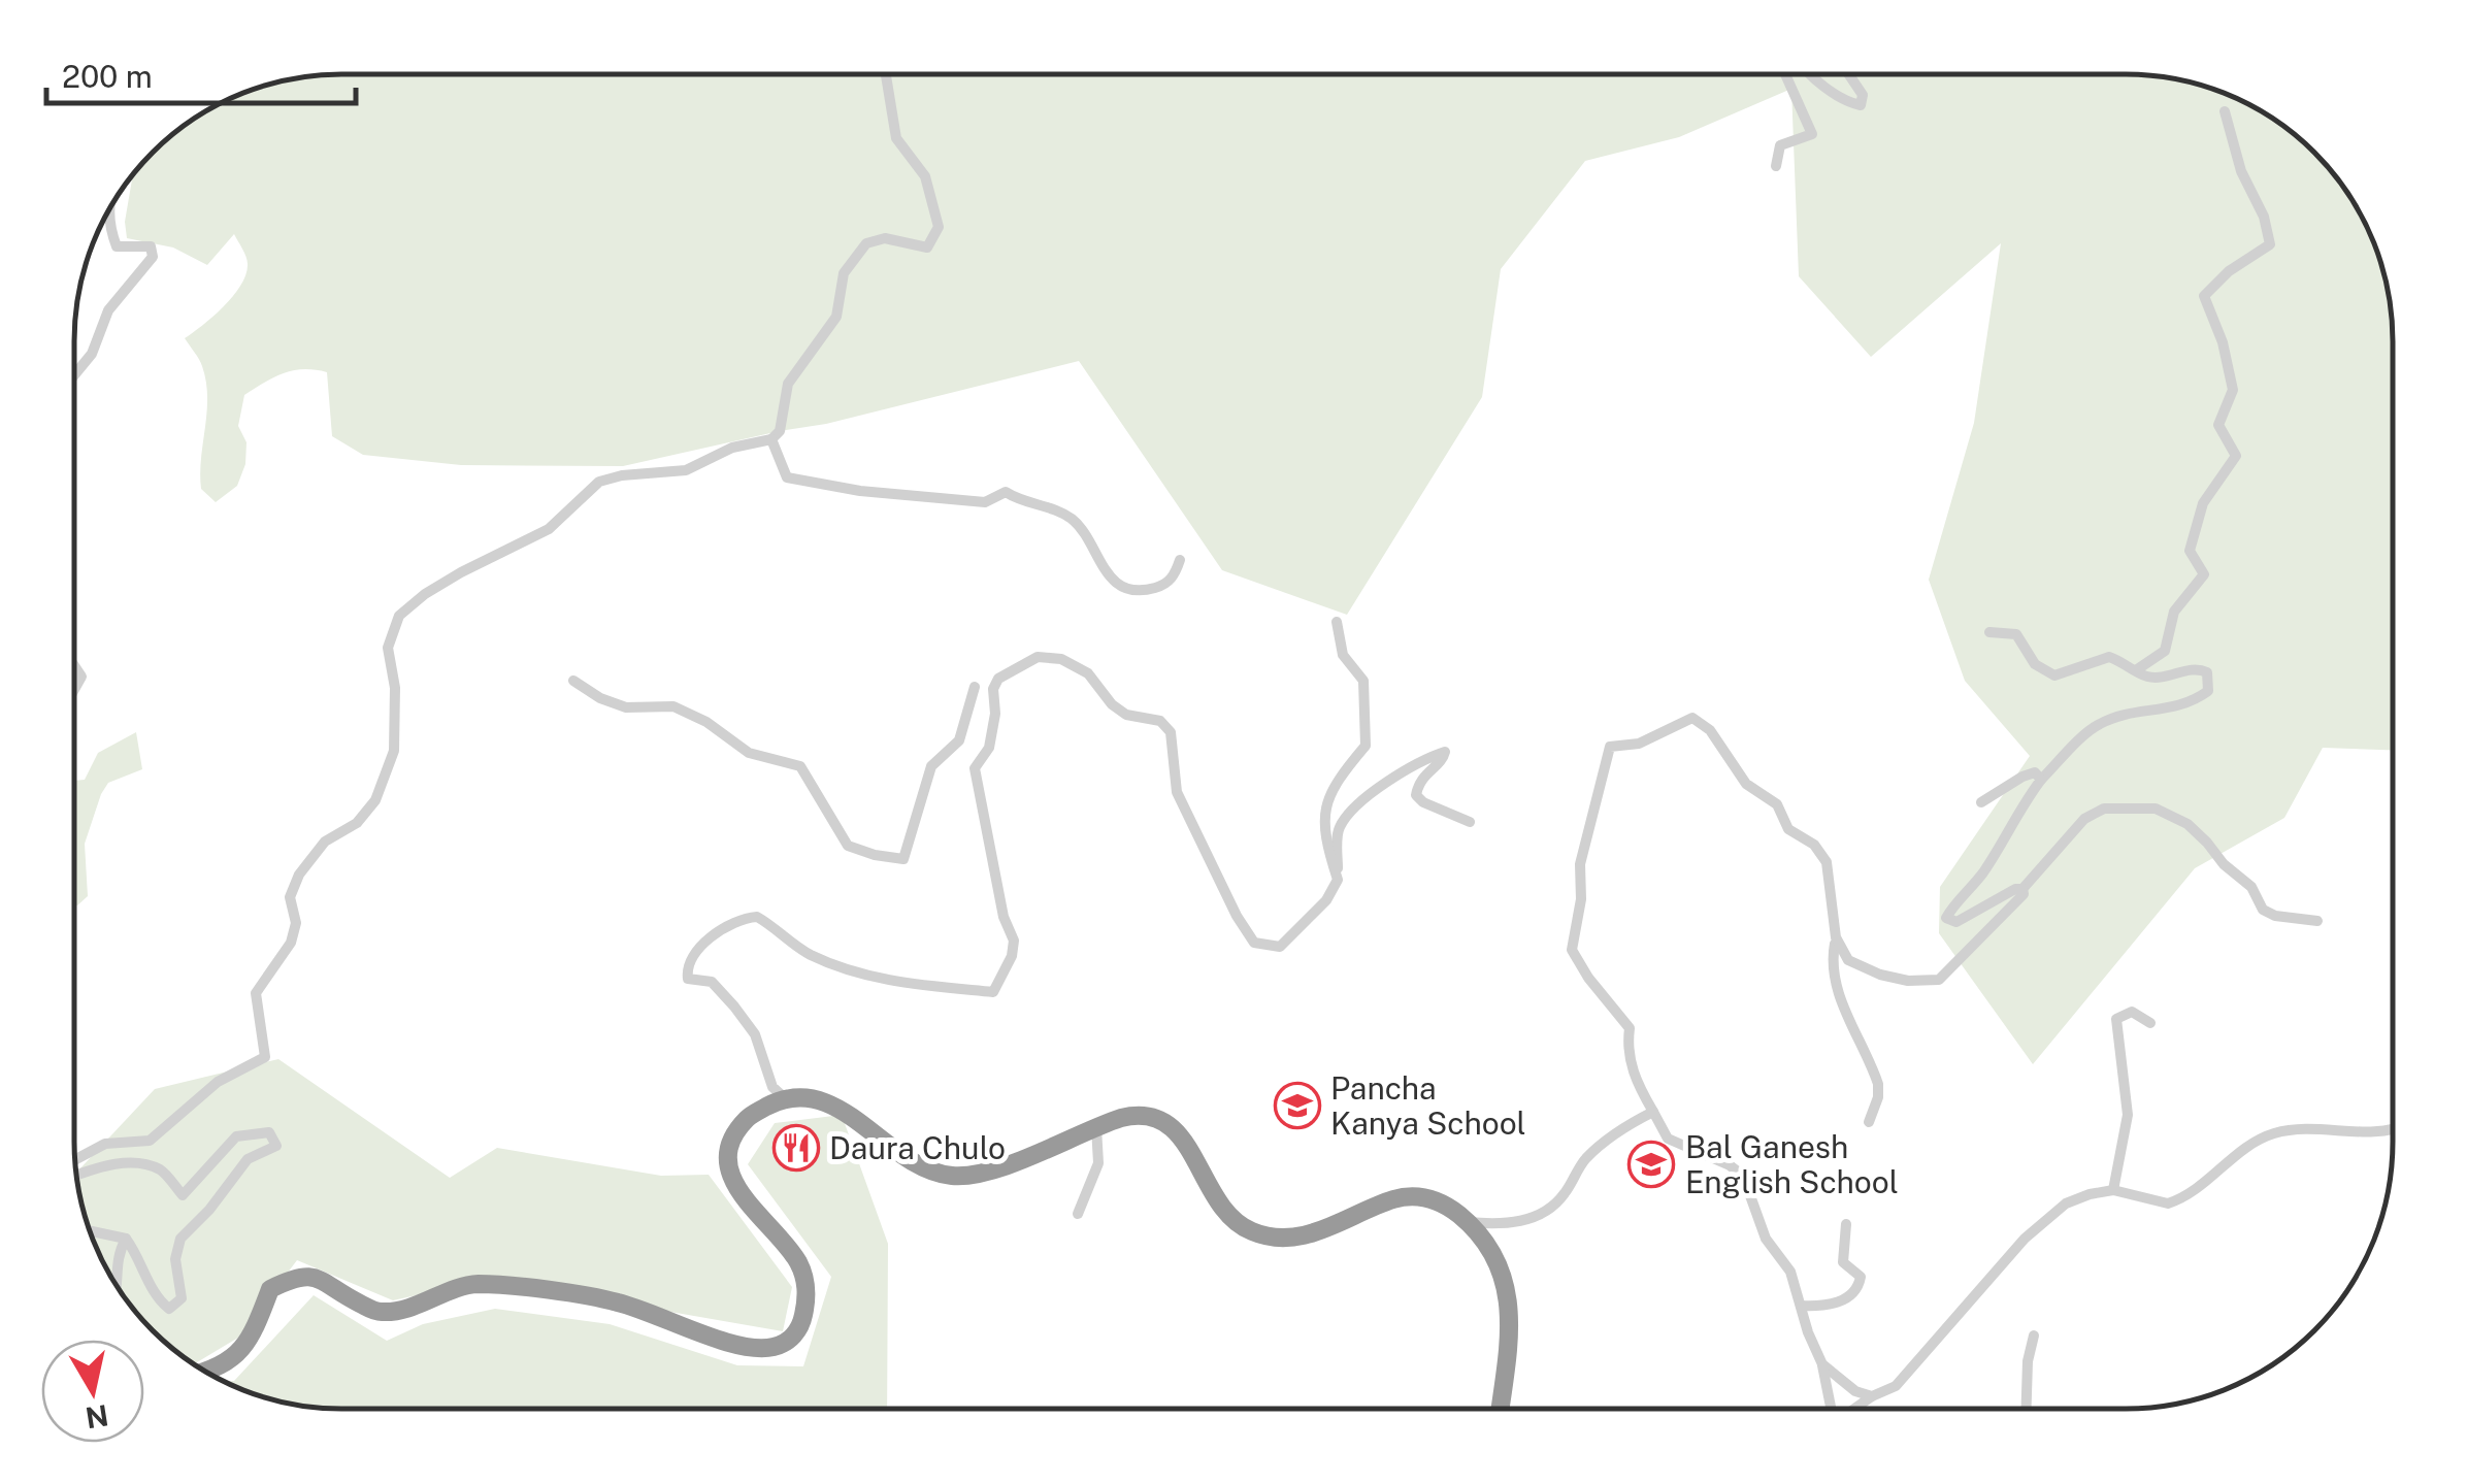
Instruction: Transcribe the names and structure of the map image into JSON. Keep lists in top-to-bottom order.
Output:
{
  "places": {
    "school or university": ["Pancha Kanya School", "Bal Ganesh English School"],
    "restaurant": ["Daura Chulo"]
  },
  "scale_bar": "200 m",
  "north": "bottom"
}
